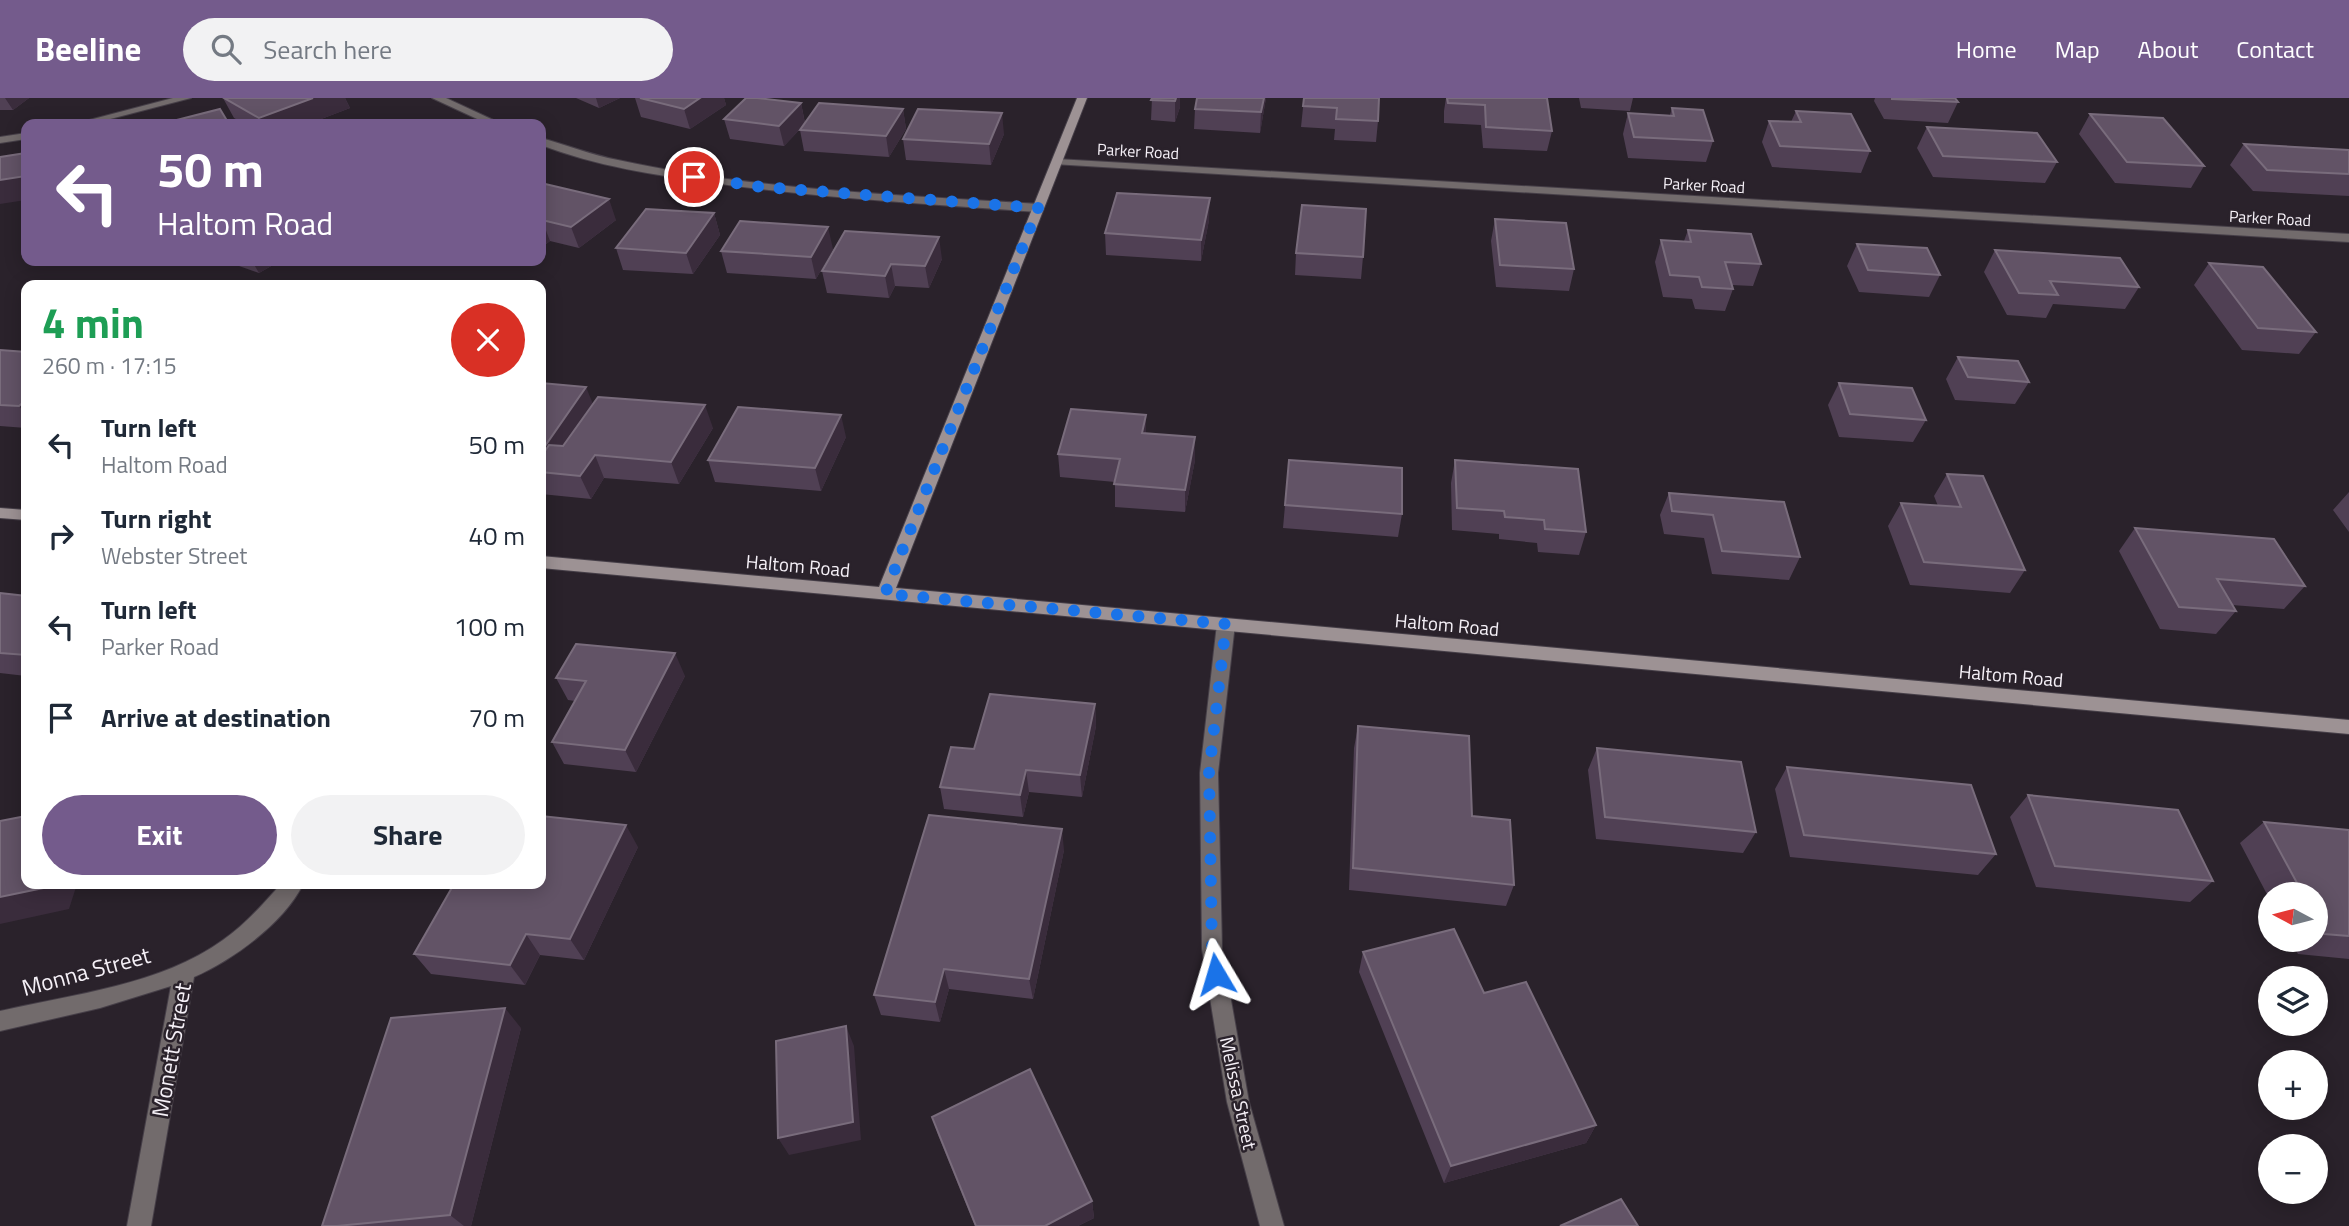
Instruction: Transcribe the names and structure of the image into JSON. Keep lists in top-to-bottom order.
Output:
{
  "streets": {
    "main road": ["Haltom Road"],
    "street": [
      "Parker Road",
      "Monna Street",
      "Monett Street",
      "Melissa Street"
    ]
  },
  "crossings": [
    ["Haltom Road", "Melissa Street"],
    ["Monna Street", "Monett Street"]
  ],
  "north": "left",
  "page": {
    "header": "Beeline",
    "search": "Search here",
    "nav": [
      "Home",
      "Map",
      "About",
      "Contact"
    ],
    "turn": ["50 m", "Haltom Road"],
    "heading": ["4 min", "260 m · 17:15"],
    "list": [
      {
        "name": "Turn left",
        "note": "Haltom Road",
        "value": "50 m"
      },
      {
        "name": "Turn right",
        "note": "Webster Street",
        "value": "40 m"
      },
      {
        "name": "Turn left",
        "note": "Parker Road",
        "value": "100 m"
      },
      {
        "name": "Arrive at destination",
        "value": "70 m"
      }
    ],
    "buttons": ["Exit", "Share"],
    "map_buttons": ["+", "−"]
  }
}
